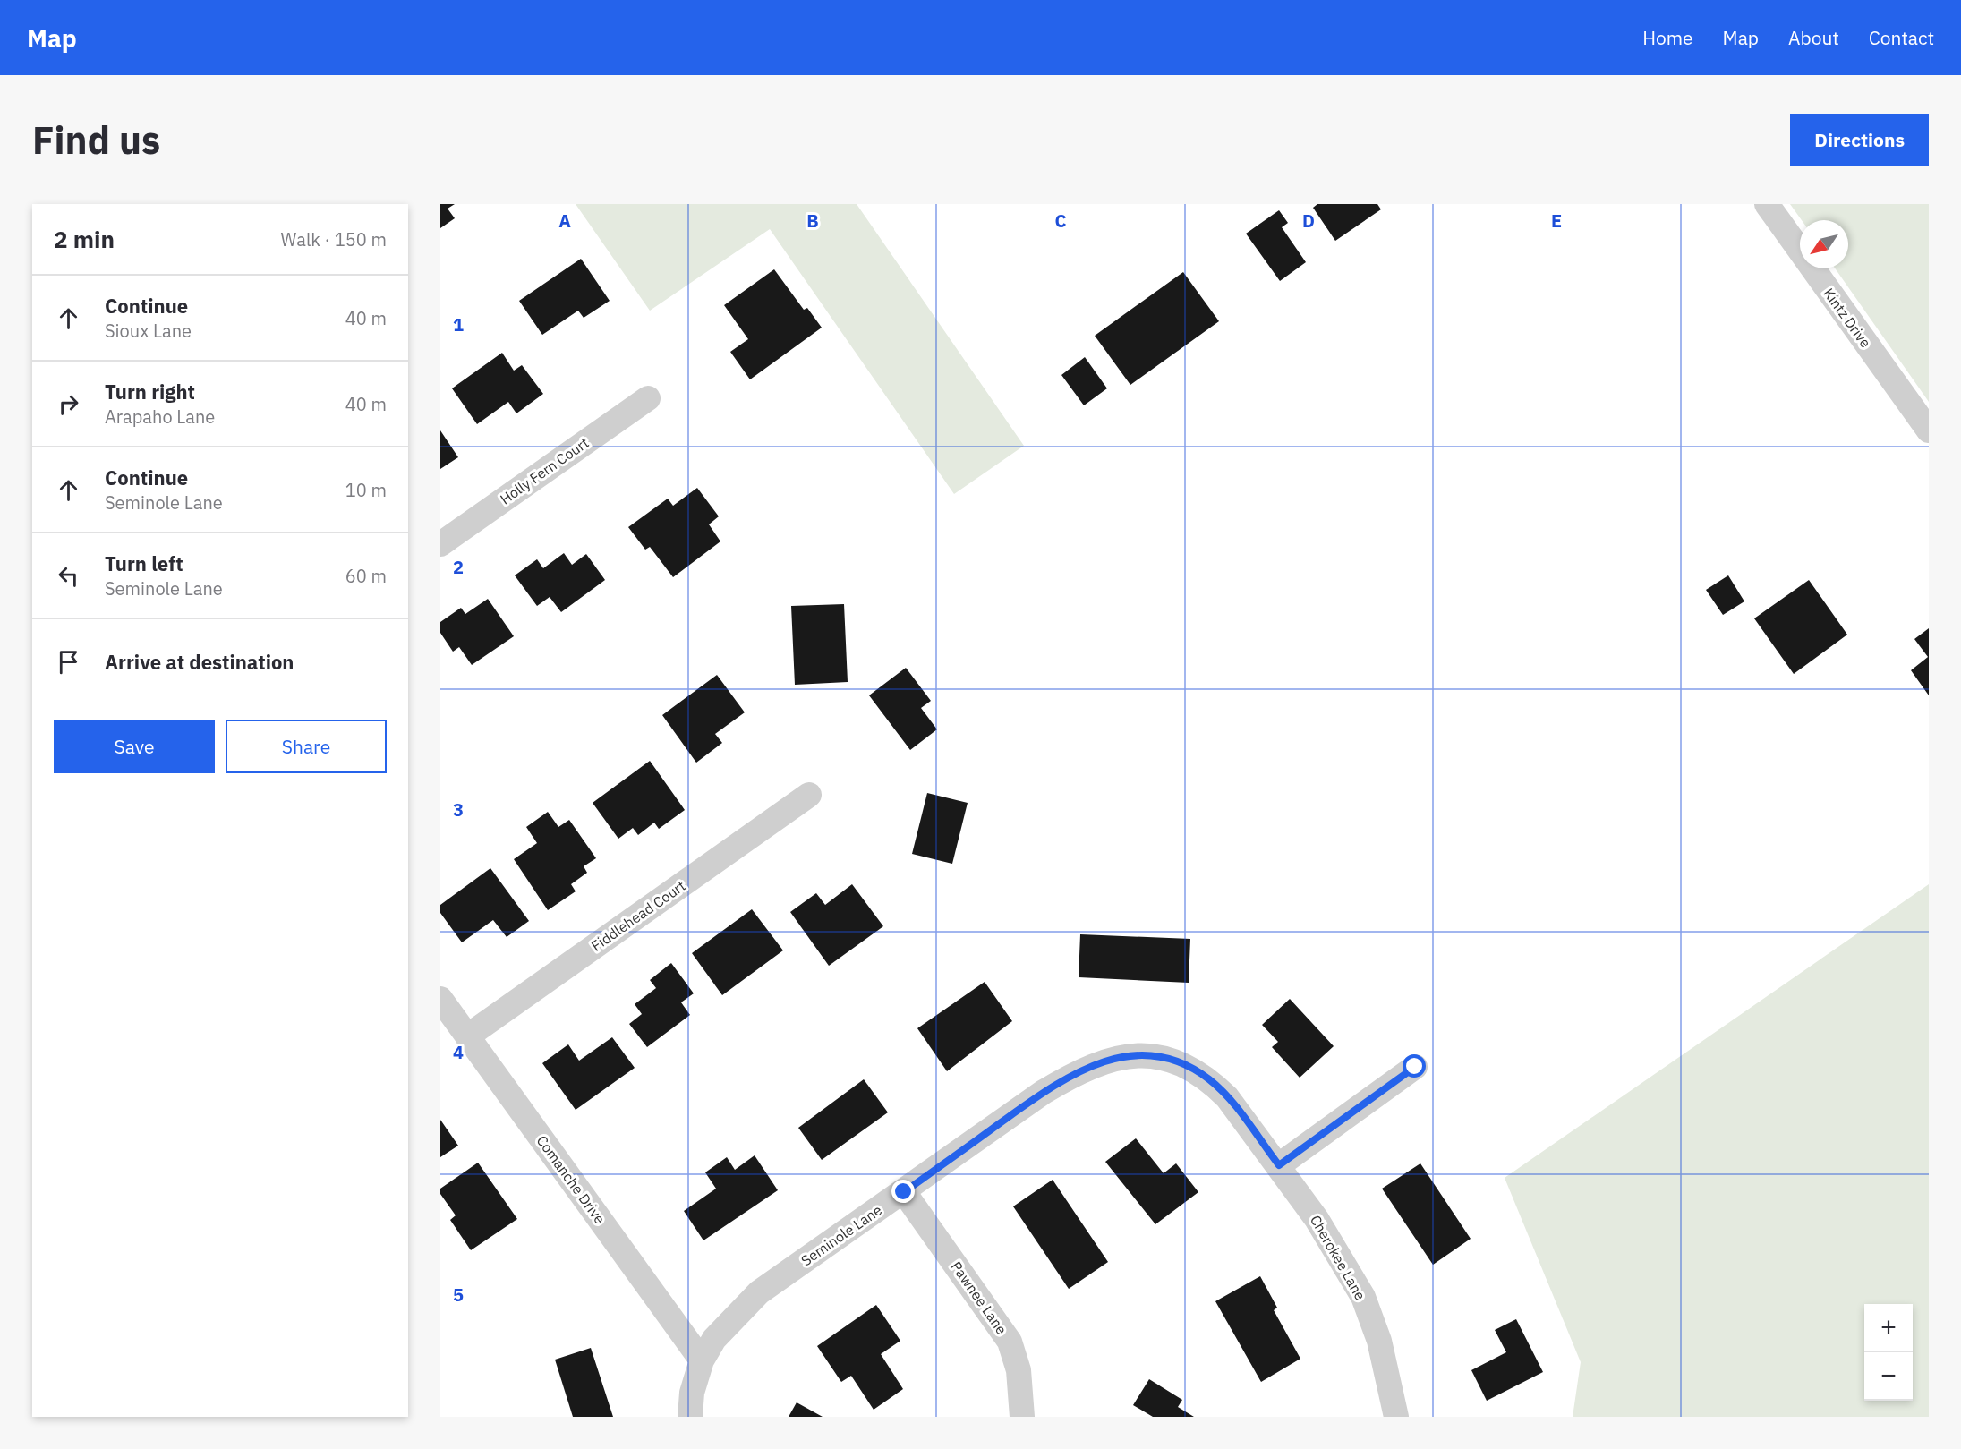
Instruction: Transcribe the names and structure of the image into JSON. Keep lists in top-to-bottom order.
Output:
{
  "streets": {
    "street": [
      "Kintz Drive",
      "Holly Fern Court",
      "Fiddlehead Court",
      "Comanche Drive",
      "Seminole Lane",
      "Cherokee Lane",
      "Pawnee Lane"
    ]
  },
  "crossings": [
    ["Fiddlehead Court", "Comanche Drive"],
    ["Comanche Drive", "Seminole Lane"],
    ["Seminole Lane", "Cherokee Lane"],
    ["Seminole Lane", "Pawnee Lane"]
  ],
  "north": "bottom left",
  "page": {
    "header": "Map",
    "nav": [
      "Home",
      "Map",
      "About",
      "Contact"
    ],
    "buttons": [
      "Directions",
      ["Save", "Share"]
    ],
    "title": "Find us",
    "heading": ["2 min", "Walk · 150 m"],
    "list": [
      ["Continue", "Sioux Lane", "40 m"],
      ["Turn right", "Arapaho Lane", "40 m"],
      ["Continue", "Seminole Lane", "10 m"],
      ["Turn left", "Seminole Lane", "60 m"],
      "Arrive at destination"
    ],
    "map_buttons": ["+", "−"]
  },
  "grid": {
    "columns": [
      "A",
      "B",
      "C",
      "D",
      "E"
    ],
    "rows": [
      "1",
      "2",
      "3",
      "4",
      "5"
    ]
  }
}
